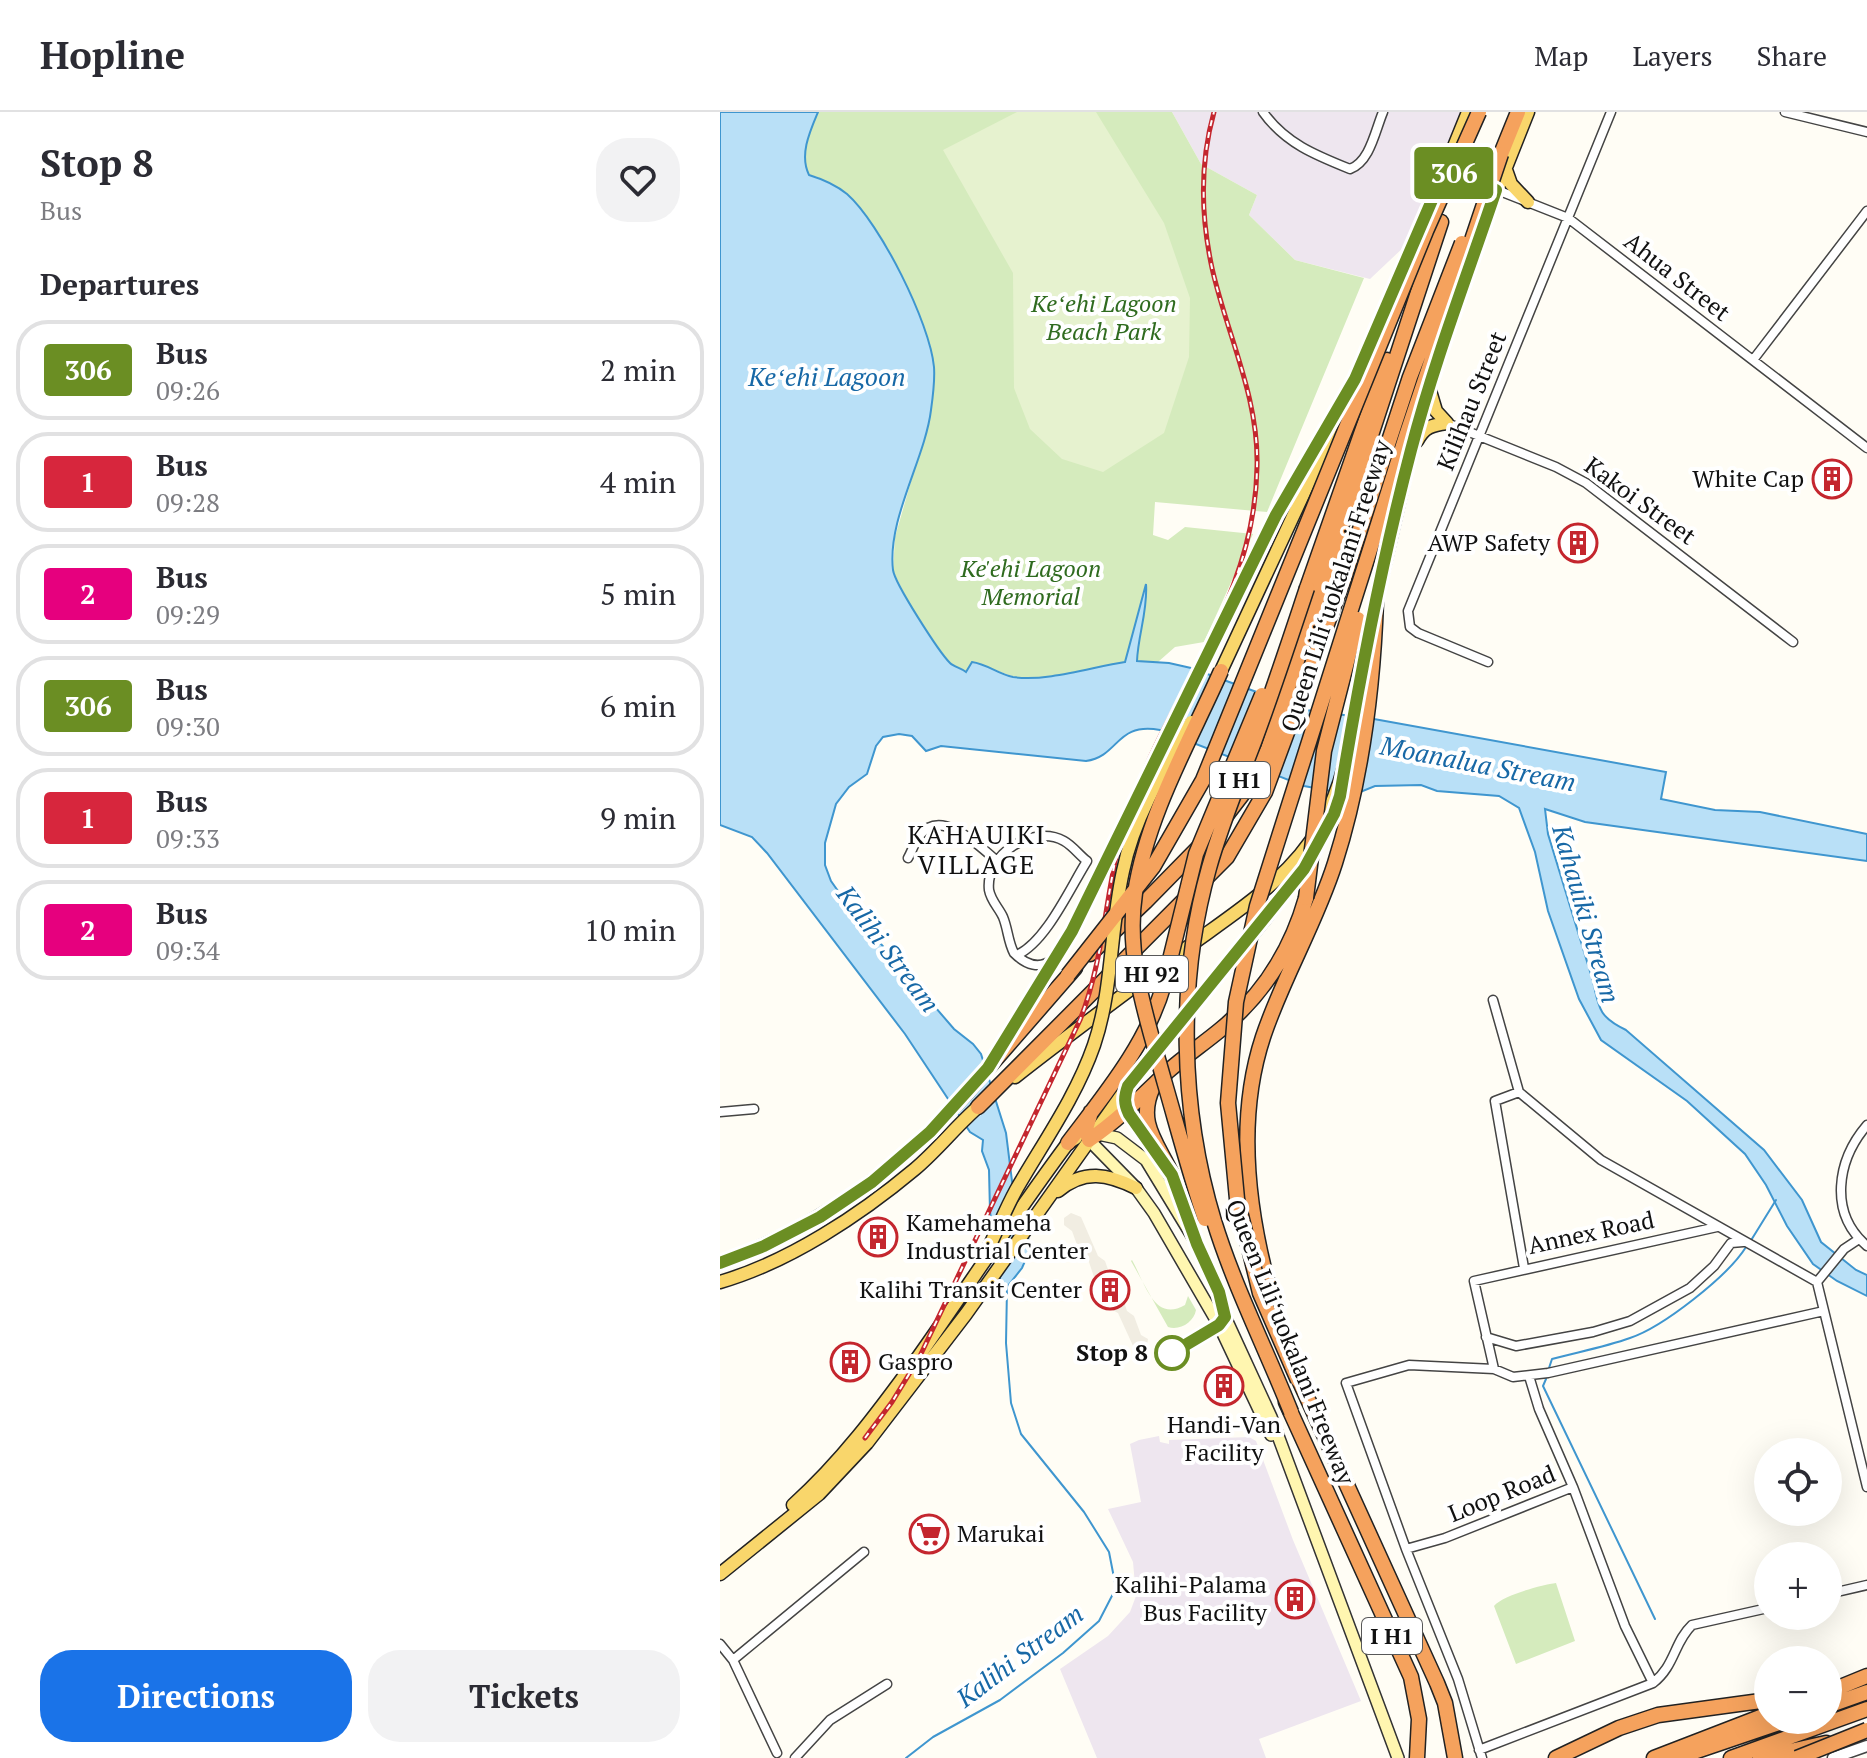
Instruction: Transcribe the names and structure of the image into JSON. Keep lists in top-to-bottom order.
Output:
{
  "streets": {
    "highway": ["Queen Liliʻuokalani Freeway", "I H1"],
    "main road": ["HI 92"],
    "street": [
      "Ahua Street",
      "Kilihau Street",
      "Kakoi Street",
      "Annex Road",
      "Loop Road"
    ]
  },
  "crossings": [
    ["Ahua Street", "Kilihau Street"],
    ["Ahua Street", "HI 92"],
    ["Kilihau Street", "Kakoi Street"],
    ["Queen Liliʻuokalani Freeway", "HI 92"]
  ],
  "districts": ["KAHAUIKI VILLAGE"],
  "water": [
    "Keʻehi Lagoon",
    "Moanalua Stream",
    "Kahauiki Stream",
    "Kalihi Stream"
  ],
  "parks": ["Keʻehi Lagoon Beach Park", "Ke'ehi Lagoon Memorial"],
  "places": {
    "building": [
      "White Cap",
      "AWP Safety",
      "Kamehameha Industrial Center",
      "Kalihi Transit Center",
      "Gaspro",
      "Handi-Van Facility",
      "Kalihi-Palama Bus Facility"
    ],
    "other": ["Stop 8"],
    "supermarket": ["Marukai"]
  },
  "lines": ["bus line 306"],
  "page": {
    "header": "Hopline",
    "nav": ["Map", "Layers", "Share"],
    "heading": [
      ["Stop 8", "Bus"],
      "Departures"
    ],
    "on_map": "306",
    "list": [
      {
        "mark": "306",
        "name": "Bus",
        "note": "09:26",
        "value": "2 min"
      },
      {
        "mark": "1",
        "name": "Bus",
        "note": "09:28",
        "value": "4 min"
      },
      {
        "mark": "2",
        "name": "Bus",
        "note": "09:29",
        "value": "5 min"
      },
      {
        "mark": "306",
        "name": "Bus",
        "note": "09:30",
        "value": "6 min"
      },
      {
        "mark": "1",
        "name": "Bus",
        "note": "09:33",
        "value": "9 min"
      },
      {
        "mark": "2",
        "name": "Bus",
        "note": "09:34",
        "value": "10 min"
      }
    ],
    "map_buttons": ["+", "−"],
    "buttons": ["Directions", "Tickets"]
  }
}
